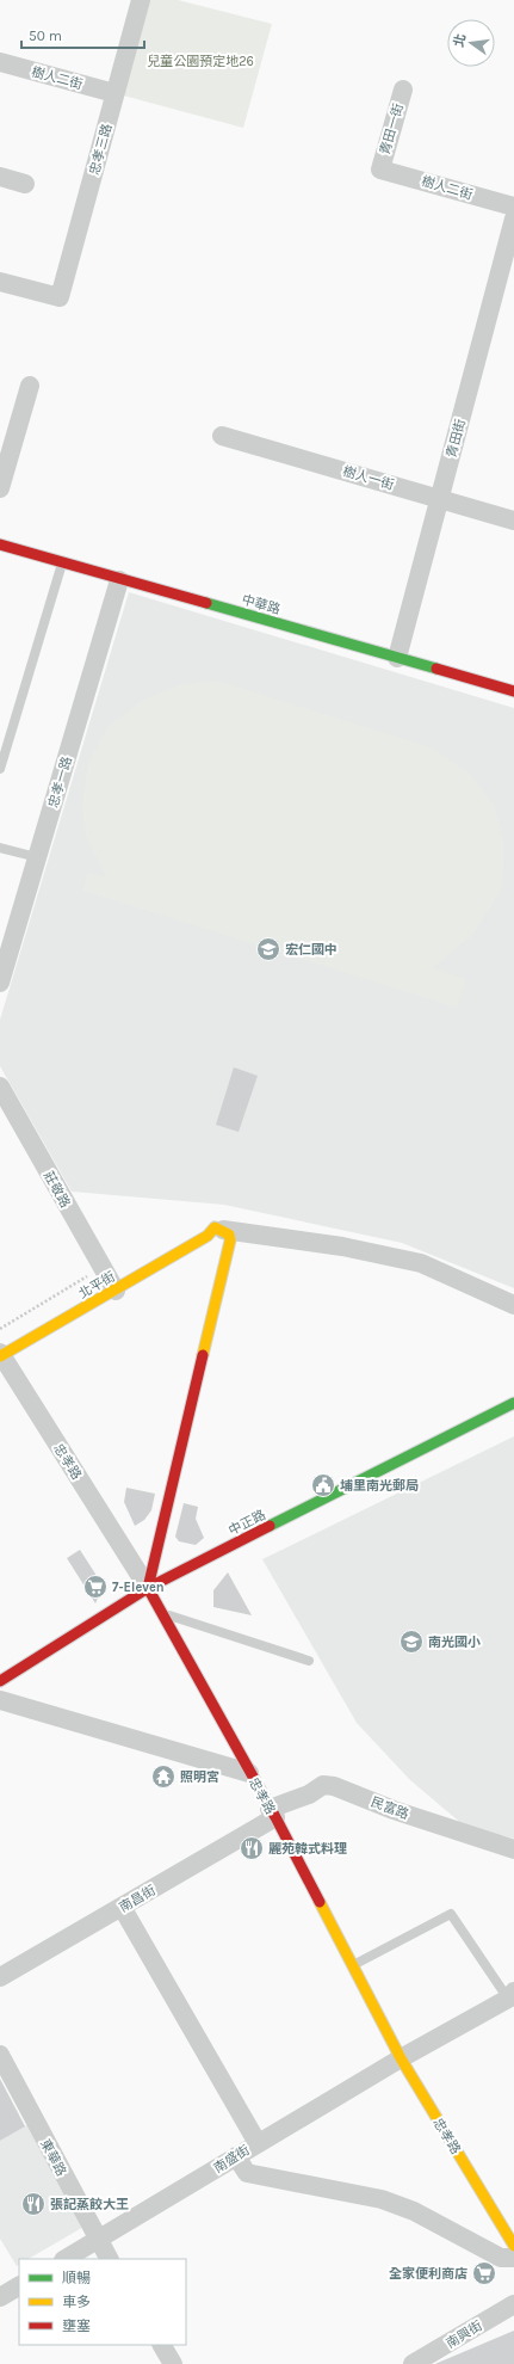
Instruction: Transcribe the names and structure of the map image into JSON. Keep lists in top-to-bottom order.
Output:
{
  "streets": {
    "street": [
      "樹人二街",
      "青田一街",
      "忠孝三路",
      "青田街",
      "樹人一街",
      "中華路",
      "忠孝一路",
      "莊敬路",
      "北平街",
      "忠孝路",
      "中正路",
      "民富路",
      "南昌街",
      "東華路",
      "南盛街",
      "南興街"
    ]
  },
  "crossings": [
    ["樹人二街", "青田一街"],
    ["樹人二街", "忠孝三路"],
    ["青田街", "樹人一街"],
    ["青田街", "中華路"],
    ["中華路", "忠孝一路"],
    ["莊敬路", "北平街"],
    ["北平街", "忠孝路"],
    ["忠孝路", "中正路"],
    ["忠孝路", "民富路"],
    ["忠孝路", "南昌街"],
    ["忠孝路", "南盛街"],
    ["民富路", "南昌街"],
    ["東華路", "南盛街"]
  ],
  "parks": ["兒童公園預定地26"],
  "places": {
    "school or university": ["宏仁國中", "南光國小"],
    "public building": ["埔里南光郵局"],
    "supermarket": ["7-Eleven", "全家便利商店"],
    "temple": ["照明宮"],
    "restaurant": ["麗苑韓式料理", "張記蒸餃大王"]
  },
  "legend": ["順暢", "車多", "壅塞"],
  "scale_bar": "50 m",
  "north": "left"
}
